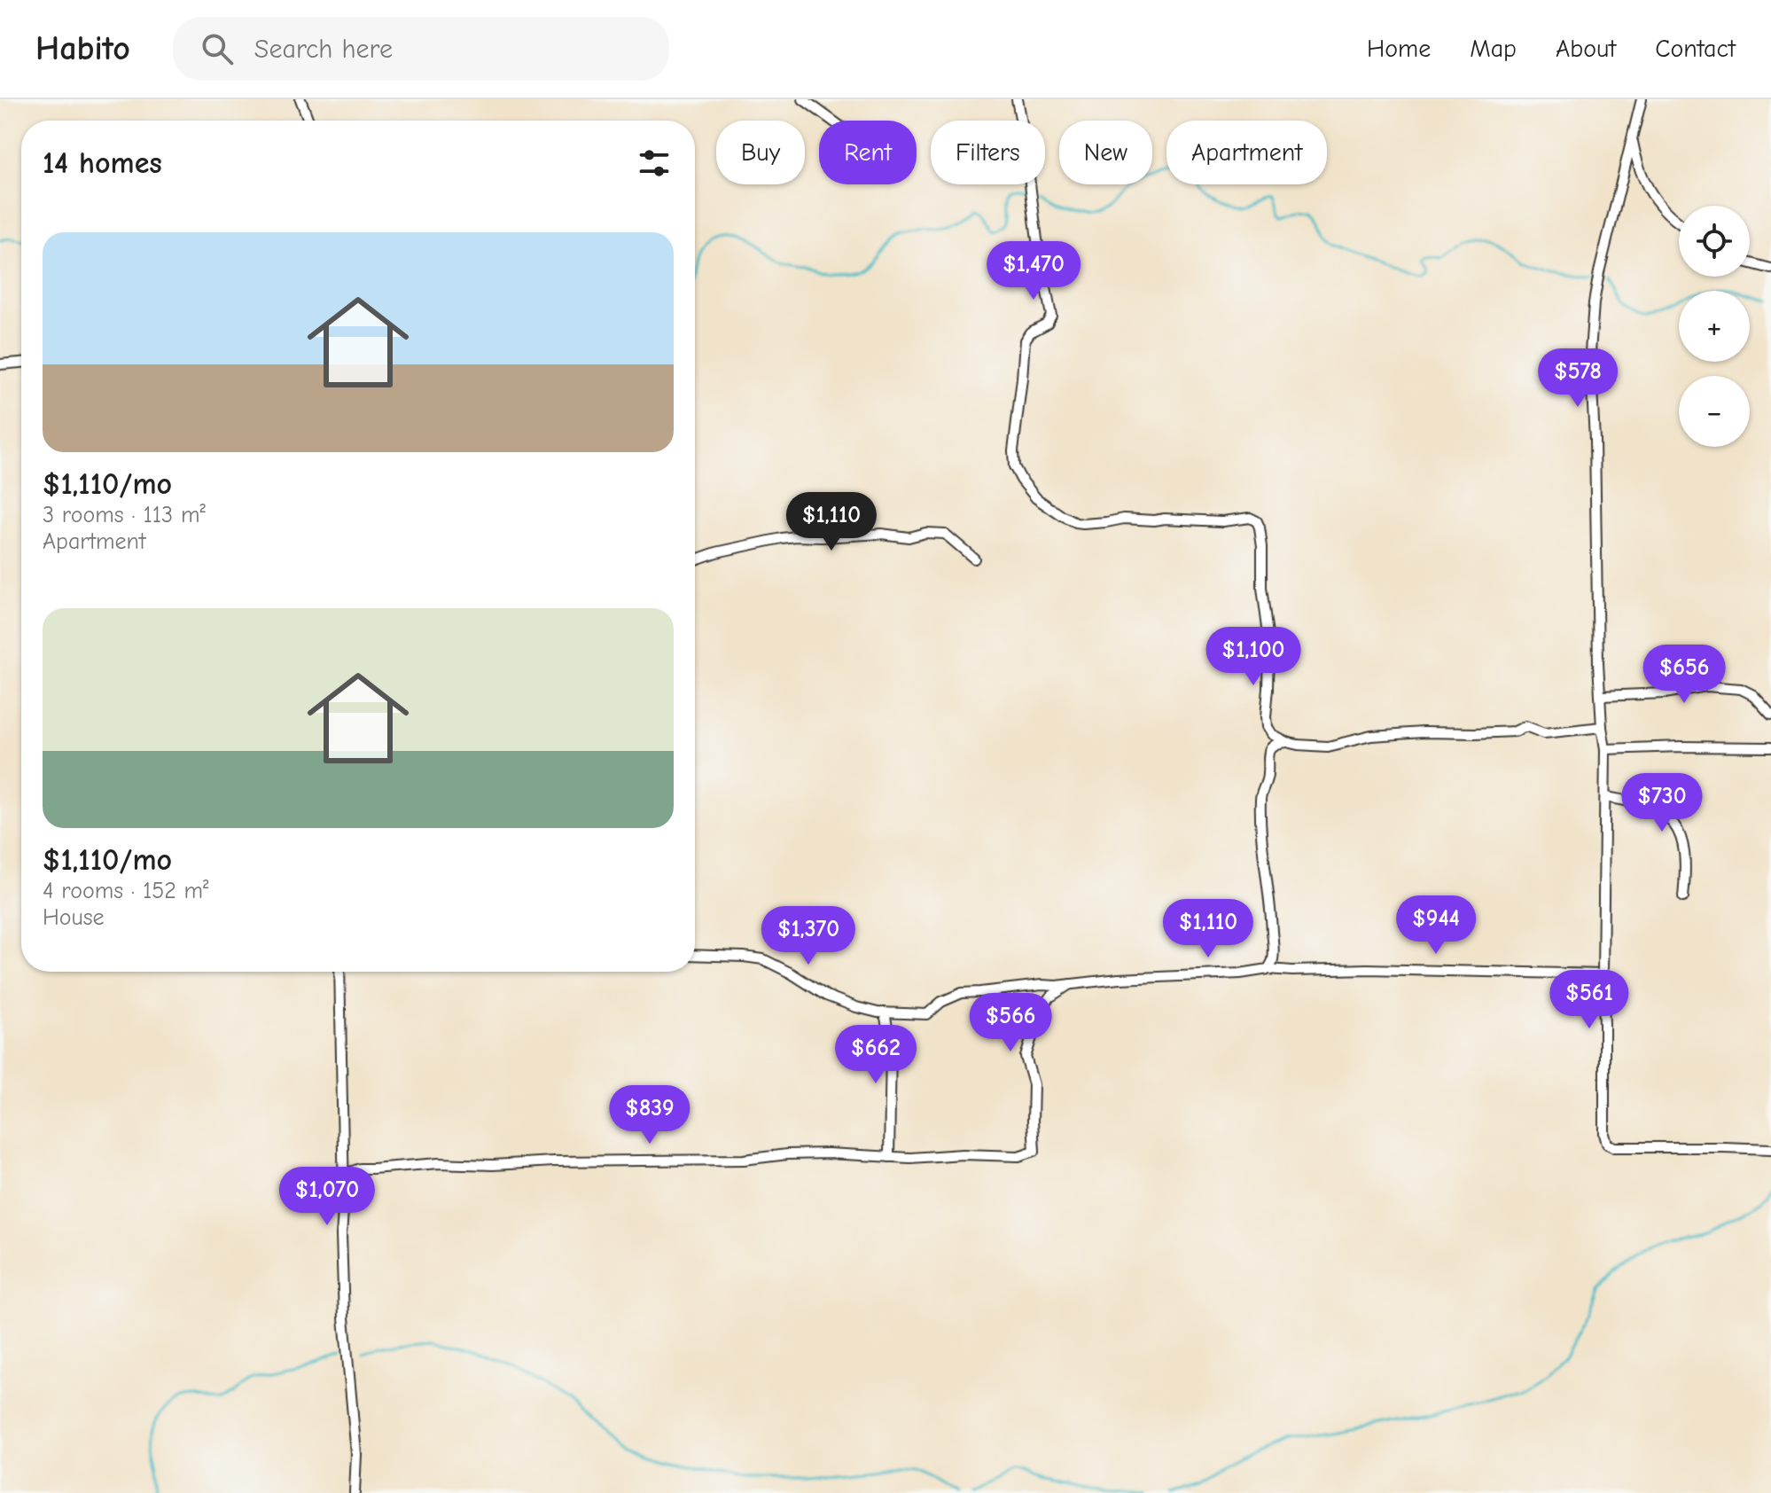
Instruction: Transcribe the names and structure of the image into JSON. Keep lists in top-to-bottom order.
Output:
{
  "page": {
    "header": "Habito",
    "search": "Search here",
    "nav": [
      "Home",
      "Map",
      "About",
      "Contact"
    ],
    "chip": [
      "Buy",
      "Rent",
      "Filters",
      "New",
      "Apartment"
    ],
    "heading": "14 homes",
    "map_buttons": ["+", "−"],
    "list": [
      {
        "name": "$1,110/mo",
        "note": "3 rooms · 113 m² · Apartment"
      },
      {
        "name": "$1,110/mo",
        "note": "4 rooms · 152 m² · House"
      }
    ],
    "price": [
      "$1,470",
      "$578",
      "$1,110",
      "$1,100",
      "$656",
      "$730",
      "$944",
      "$1,110",
      "$1,370",
      "$561",
      "$566",
      "$662",
      "$839",
      "$1,070"
    ]
  }
}
